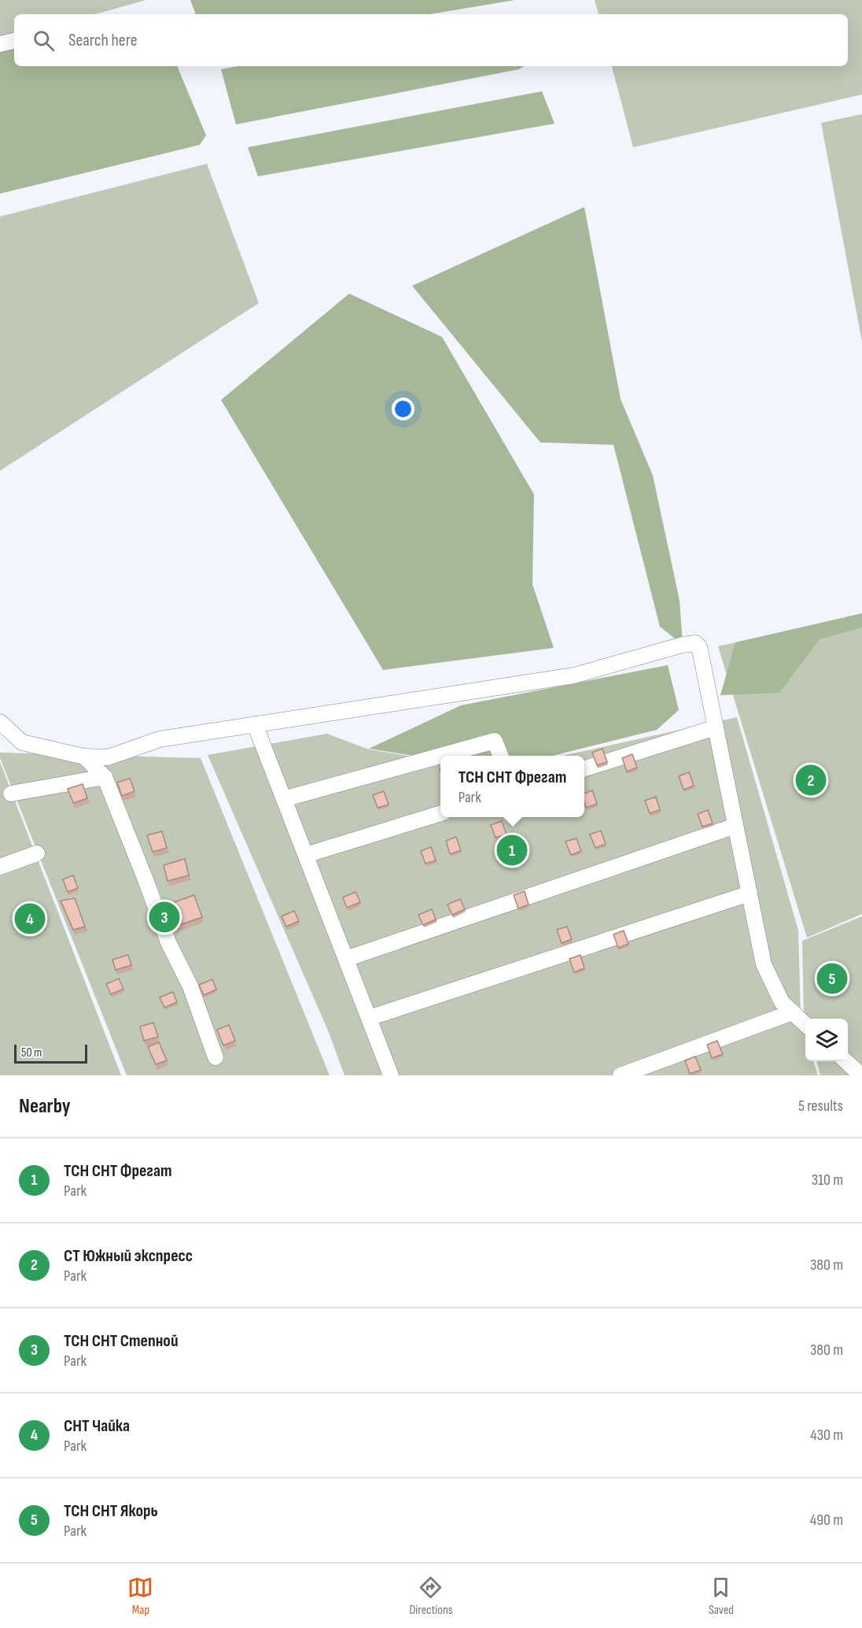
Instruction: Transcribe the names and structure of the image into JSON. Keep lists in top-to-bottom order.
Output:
{
  "scale_bar": "50 m",
  "page": {
    "search": "Search here",
    "popup": ["ТСН СНТ Фрегат", "Park"],
    "pins": [
      "2",
      "1",
      "3",
      "4",
      "5"
    ],
    "scale": "50 m",
    "heading": ["Nearby", "5 results"],
    "list": [
      {
        "mark": "1",
        "name": "ТСН СНТ Фрегат",
        "note": "Park",
        "value": "310 m"
      },
      {
        "mark": "2",
        "name": "СТ Южный экспресс",
        "note": "Park",
        "value": "380 m"
      },
      {
        "mark": "3",
        "name": "ТСН СНТ Степной",
        "note": "Park",
        "value": "380 m"
      },
      {
        "mark": "4",
        "name": "СНТ Чайка",
        "note": "Park",
        "value": "430 m"
      },
      {
        "mark": "5",
        "name": "ТСН СНТ Якорь",
        "note": "Park",
        "value": "490 m"
      }
    ],
    "nav": ["Map", "Directions", "Saved"]
  }
}
